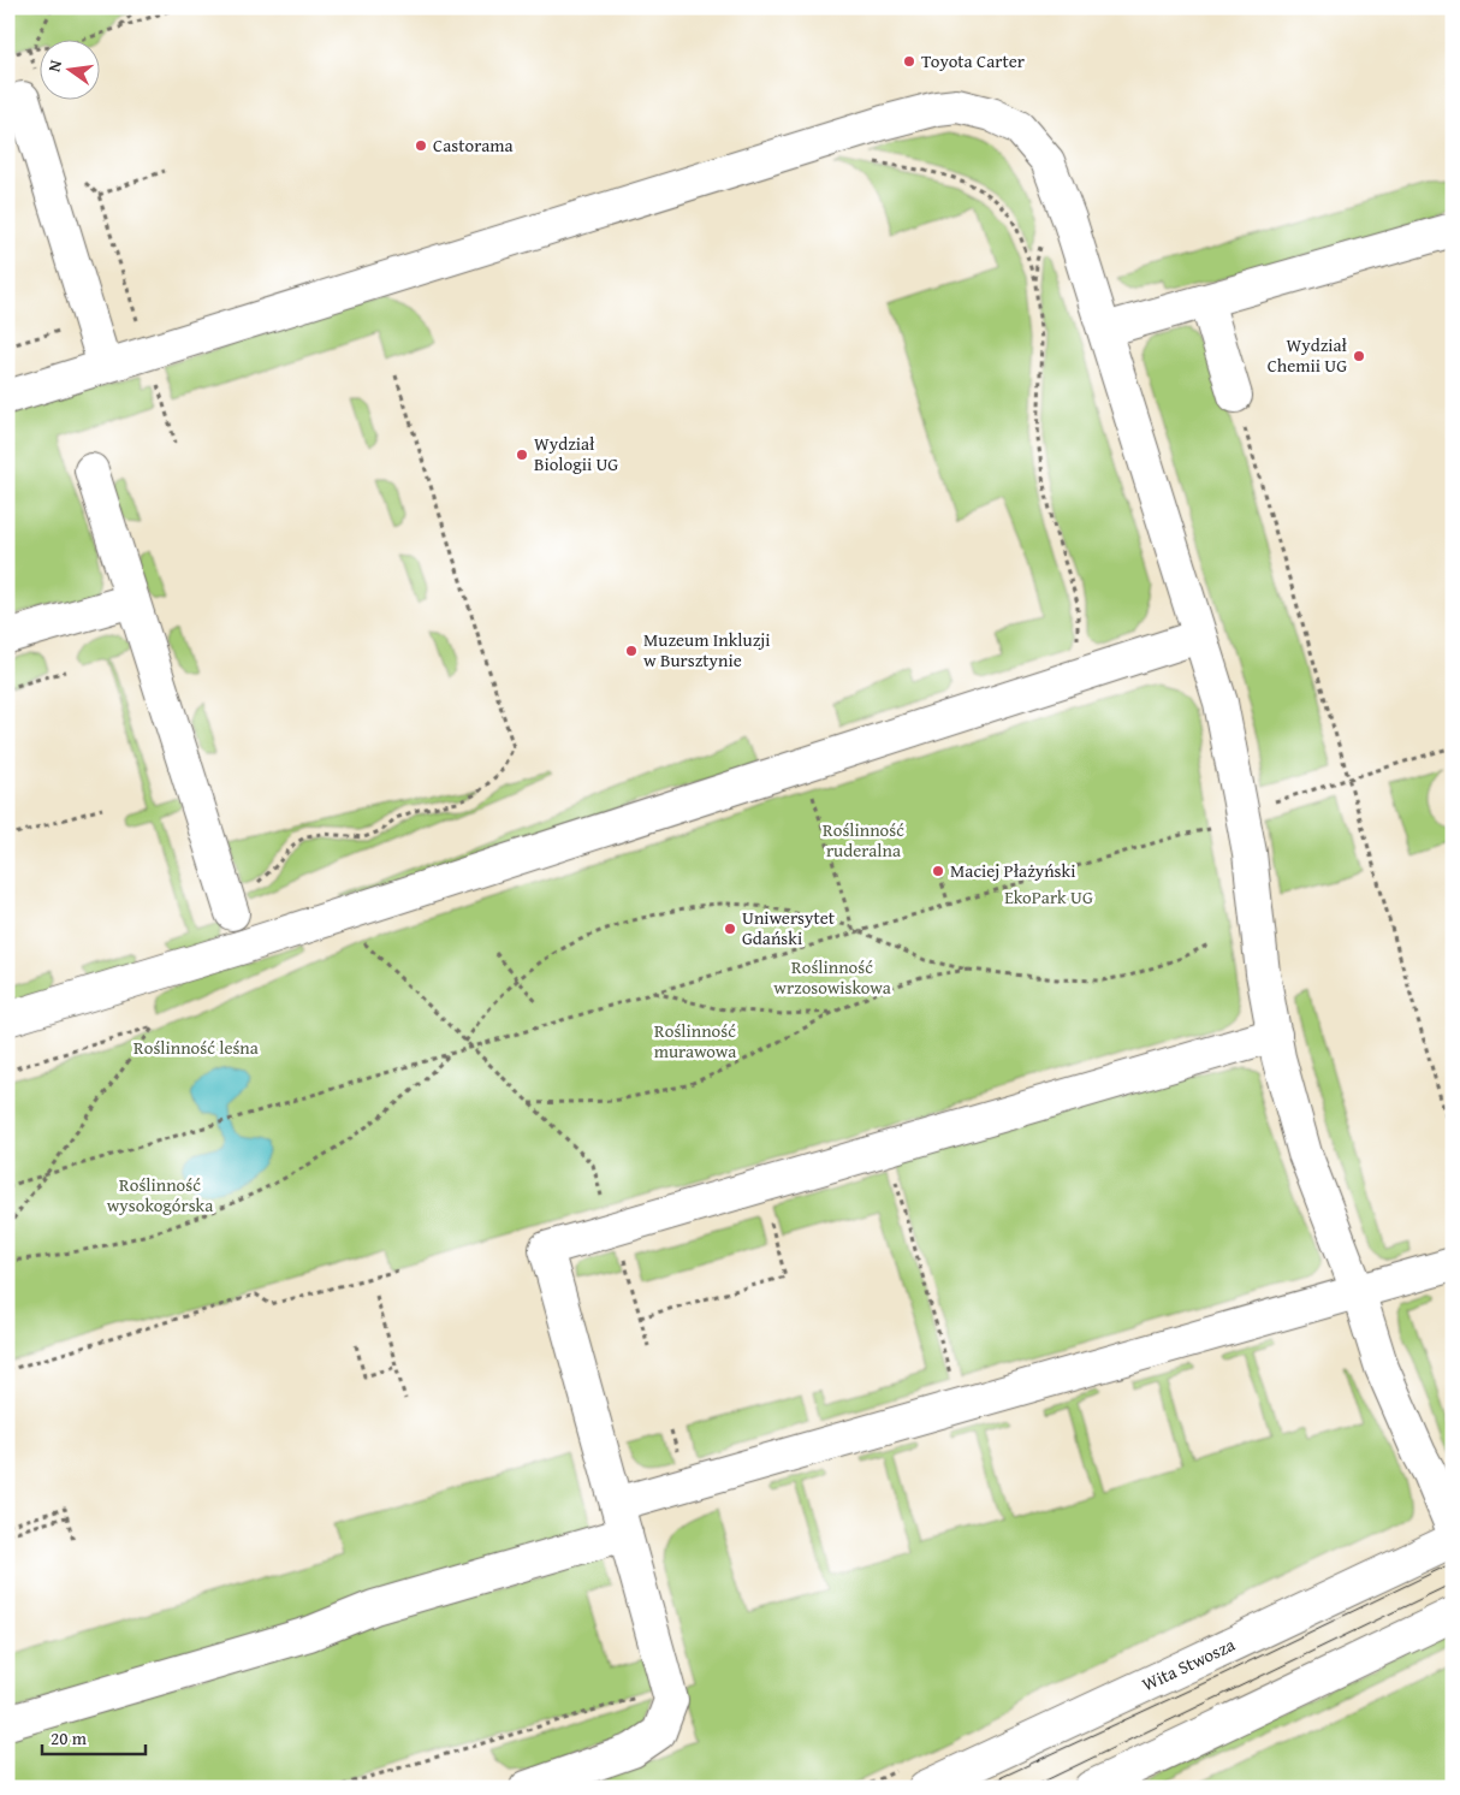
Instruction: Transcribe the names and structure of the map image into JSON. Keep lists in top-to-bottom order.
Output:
{
  "streets": {
    "street": ["Wita Stwosza"]
  },
  "parks": [
    "Roślinność ruderalna",
    "EkoPark UG",
    "Roślinność wrzosowiskowa",
    "Roślinność murawowa",
    "Roślinność leśna",
    "Roślinność wysokogórska"
  ],
  "places": [
    "Toyota Carter",
    "Castorama",
    "Wydział Chemii UG",
    "Wydział Biologii UG",
    "Muzeum Inkluzji w Bursztynie",
    "Maciej Płażyński",
    "Uniwersytet Gdański"
  ],
  "scale_bar": "20 m",
  "north": "left"
}
